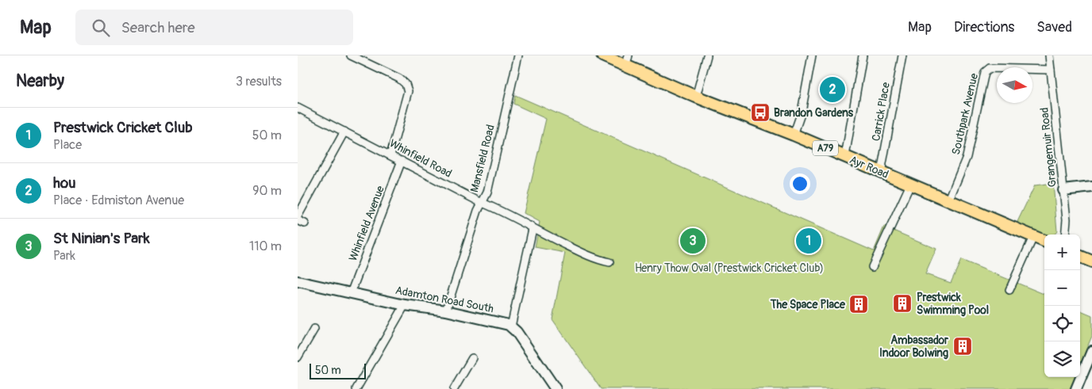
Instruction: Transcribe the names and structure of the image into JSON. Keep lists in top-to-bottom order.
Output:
{
  "streets": {
    "main road": ["A79", "Ayr Road"],
    "street": [
      "Carrick Place",
      "Southpark Avenue",
      "Grangemuir Road",
      "Whinfield Road",
      "Mansfield Road",
      "Whinfield Avenue",
      "Adamton Road South"
    ]
  },
  "crossings": [
    ["Carrick Place", "Ayr Road"],
    ["Southpark Avenue", "Grangemuir Road"],
    ["Southpark Avenue", "Ayr Road"],
    ["Whinfield Road", "Mansfield Road"],
    ["Whinfield Road", "Whinfield Avenue"],
    ["Mansfield Road", "Adamton Road South"],
    ["Whinfield Avenue", "Adamton Road South"]
  ],
  "parks": ["Henry Thow Oval (Prestwick Cricket Club)"],
  "places": {
    "bus stop": ["Brandon Gardens"],
    "building": ["Prestwick Swimming Pool", "The Space Place", "Ambassador Indoor Bolwing"]
  },
  "scale_bar": "50 m",
  "north": "right",
  "page": {
    "header": "Map",
    "search": "Search here",
    "nav": ["Map", "Directions", "Saved"],
    "heading": ["Nearby", "3 results"],
    "pins": ["2", "1", "3"],
    "list": [
      {
        "mark": "1",
        "name": "Prestwick Cricket Club",
        "note": "Place",
        "value": "50 m"
      },
      {
        "mark": "2",
        "name": "hou",
        "note": "Place · Edmiston Avenue",
        "value": "90 m"
      },
      {
        "mark": "3",
        "name": "St Ninian's Park",
        "note": "Park",
        "value": "110 m"
      }
    ],
    "map_buttons": ["+", "−"],
    "scale": "50 m"
  }
}
